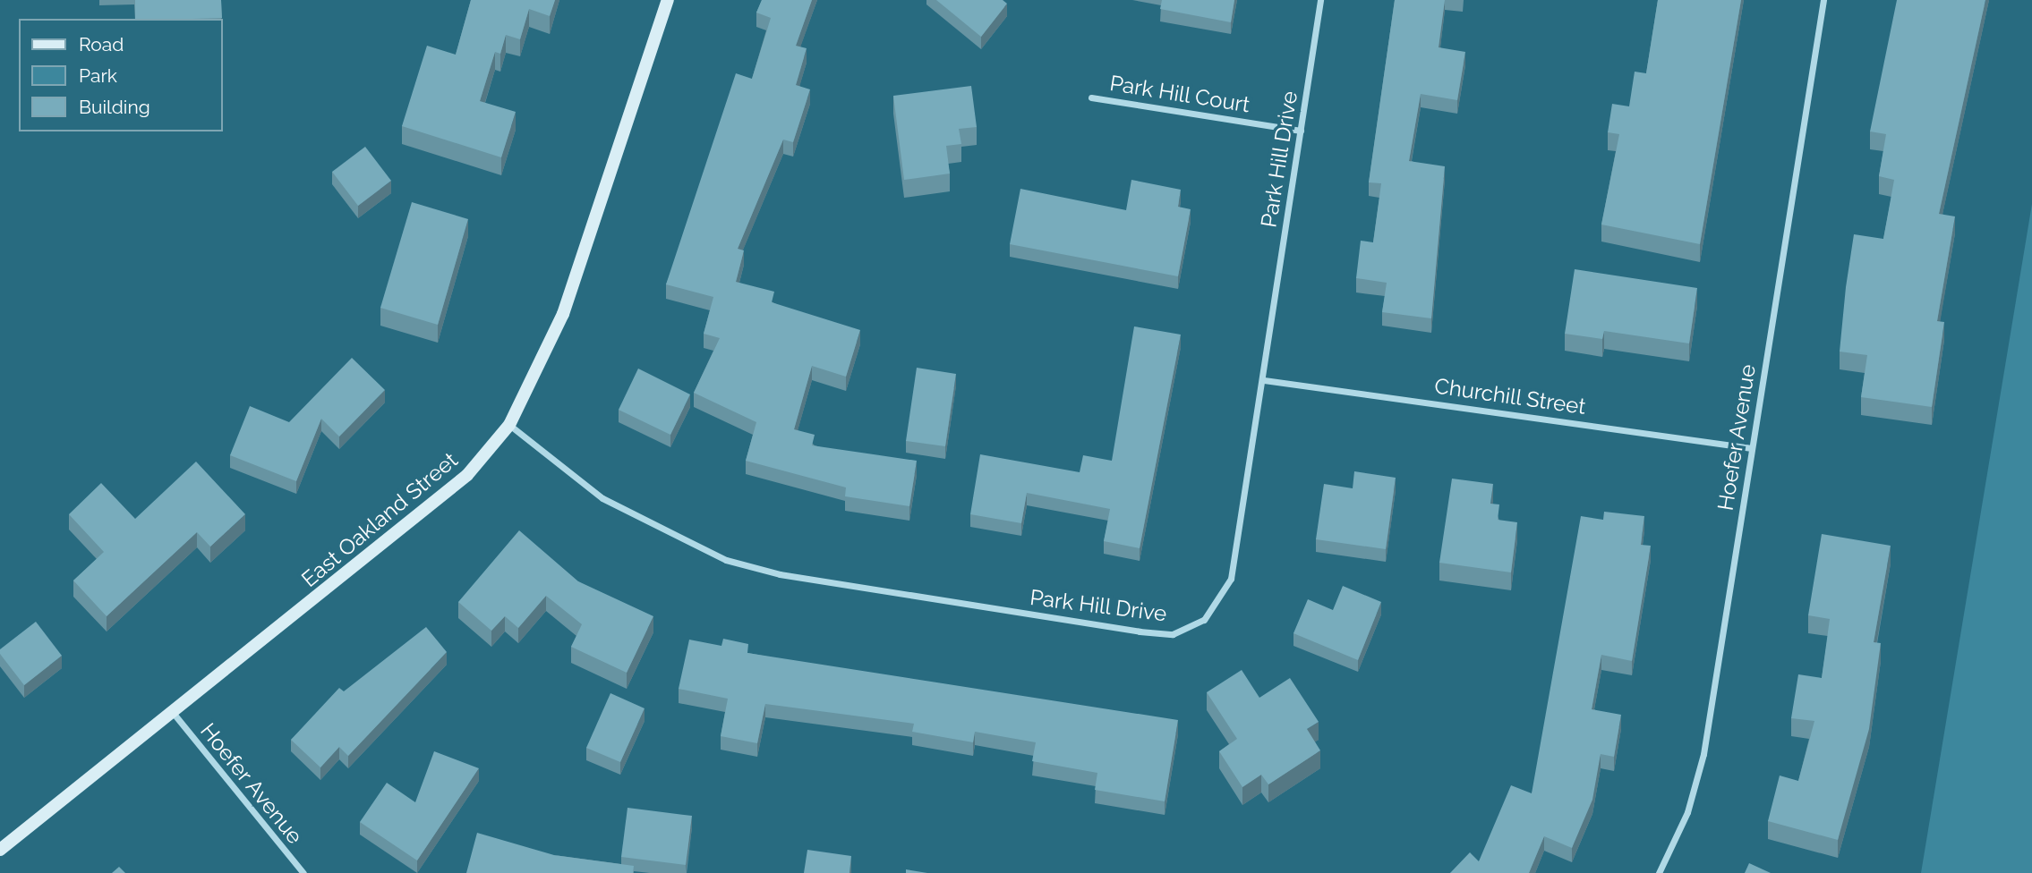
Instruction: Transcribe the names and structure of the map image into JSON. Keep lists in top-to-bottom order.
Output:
{
  "streets": {
    "street": [
      "Park Hill Court",
      "Park Hill Drive",
      "Churchill Street",
      "Hoefer Avenue",
      "East Oakland Street"
    ]
  },
  "crossings": [
    ["Park Hill Court", "Park Hill Drive"],
    ["Park Hill Drive", "Churchill Street"],
    ["Park Hill Drive", "East Oakland Street"],
    ["Churchill Street", "Hoefer Avenue"],
    ["Hoefer Avenue", "East Oakland Street"]
  ],
  "legend": ["Road", "Park", "Building"]
}
